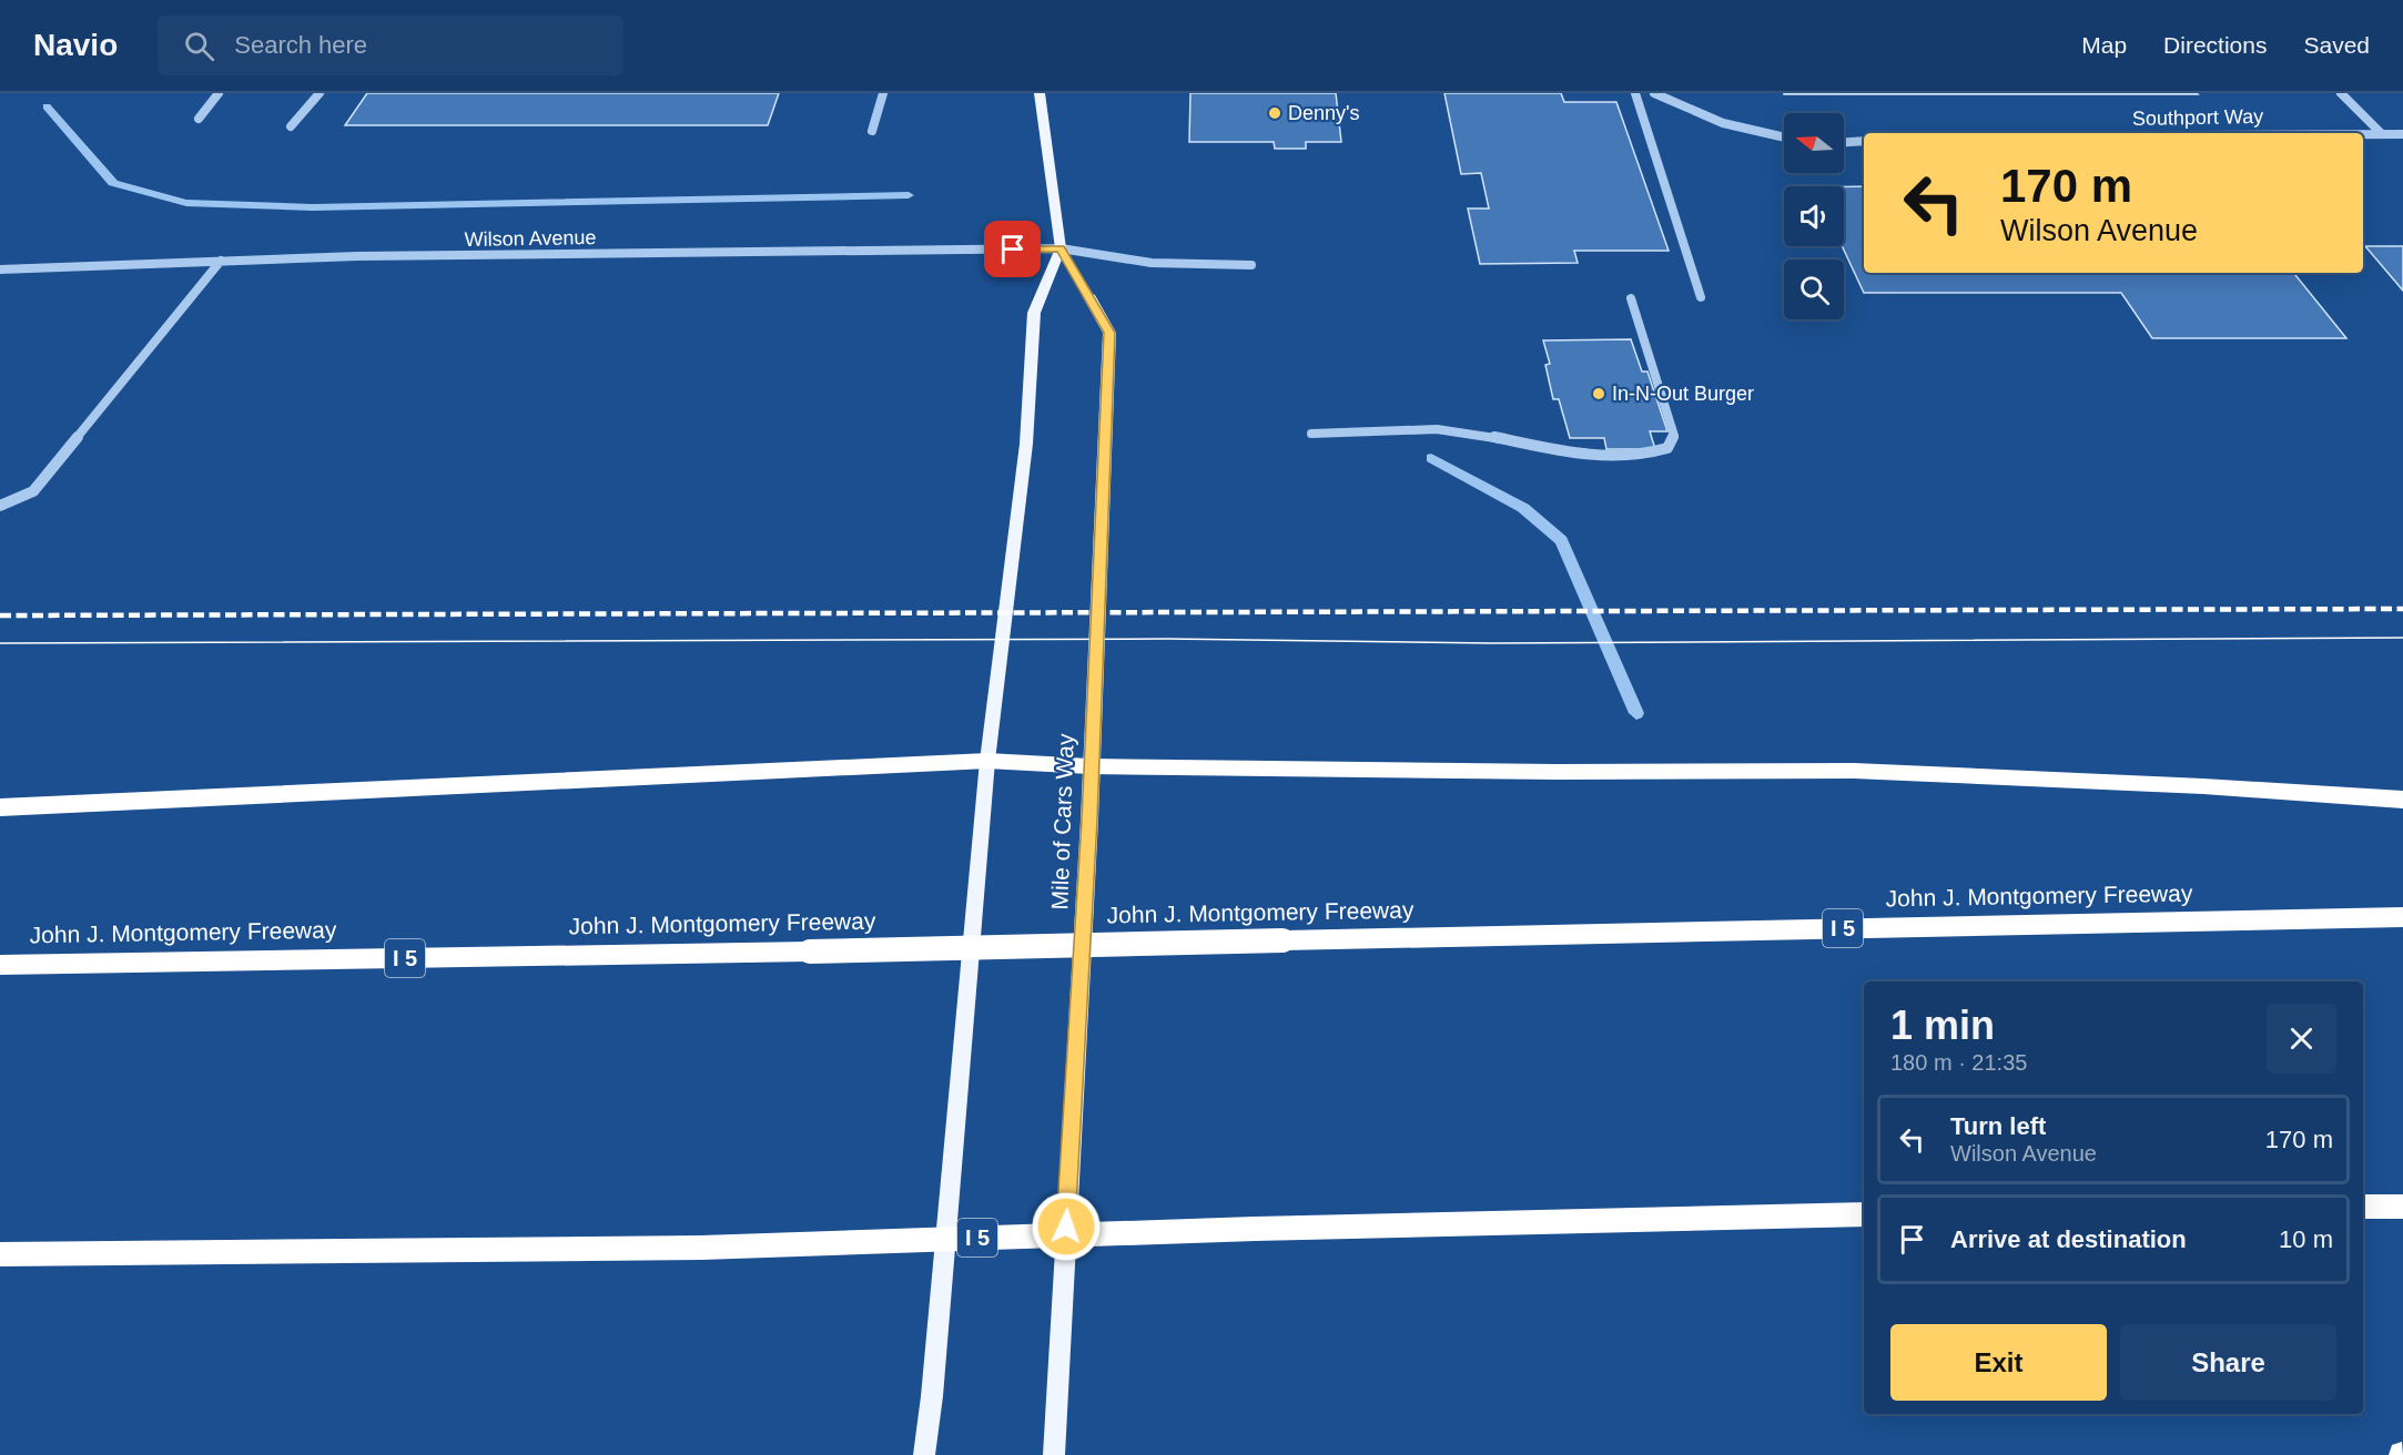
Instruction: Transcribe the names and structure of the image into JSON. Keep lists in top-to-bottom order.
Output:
{
  "streets": {
    "highway": ["John J. Montgomery Freeway", "I 5"],
    "main road": ["Mile of Cars Way"],
    "street": ["Southport Way", "Wilson Avenue"]
  },
  "crossings": [
    ["Wilson Avenue", "Mile of Cars Way"]
  ],
  "places": ["Denny's", "In-N-Out Burger"],
  "north": "left",
  "page": {
    "header": "Navio",
    "search": "Search here",
    "nav": ["Map", "Directions", "Saved"],
    "turn": ["170 m", "Wilson Avenue"],
    "heading": ["1 min", "180 m · 21:35"],
    "list": [
      {
        "name": "Turn left",
        "note": "Wilson Avenue",
        "value": "170 m"
      },
      {
        "name": "Arrive at destination",
        "value": "10 m"
      }
    ],
    "buttons": ["Exit", "Share"]
  }
}
